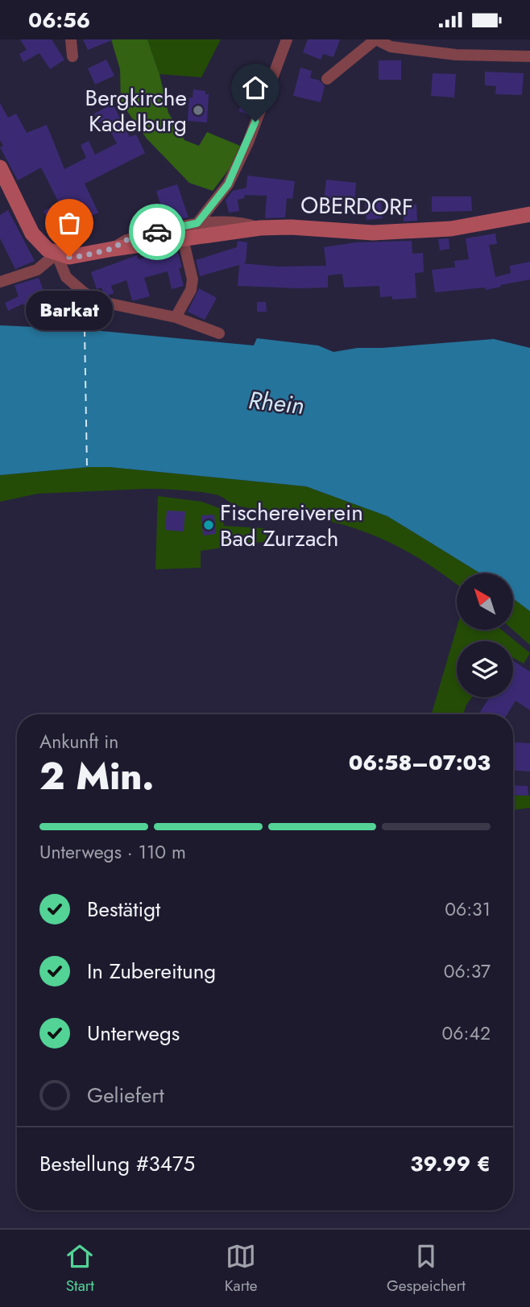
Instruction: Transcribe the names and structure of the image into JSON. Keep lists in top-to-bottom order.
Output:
{
  "streets": {
    "main road": ["OBERDORF"]
  },
  "water": ["Rhein"],
  "places": ["Bergkirche Kadelburg", "Barkat", "Fischereiverein Bad Zurzach"],
  "north": "top left",
  "page": {
    "status": "06:56",
    "bubble": "Barkat",
    "heading": ["2 Min.", "Ankunft in", "06:58–07:03"],
    "panel": ["Bestellung #3475", "39.99 €"],
    "bar": "Unterwegs · 110 m",
    "list": [
      ["Bestätigt", "06:31"],
      ["In Zubereitung", "06:37"],
      ["Unterwegs", "06:42"],
      "Geliefert"
    ],
    "tabs": ["Start", "Karte", "Gespeichert"]
  }
}
